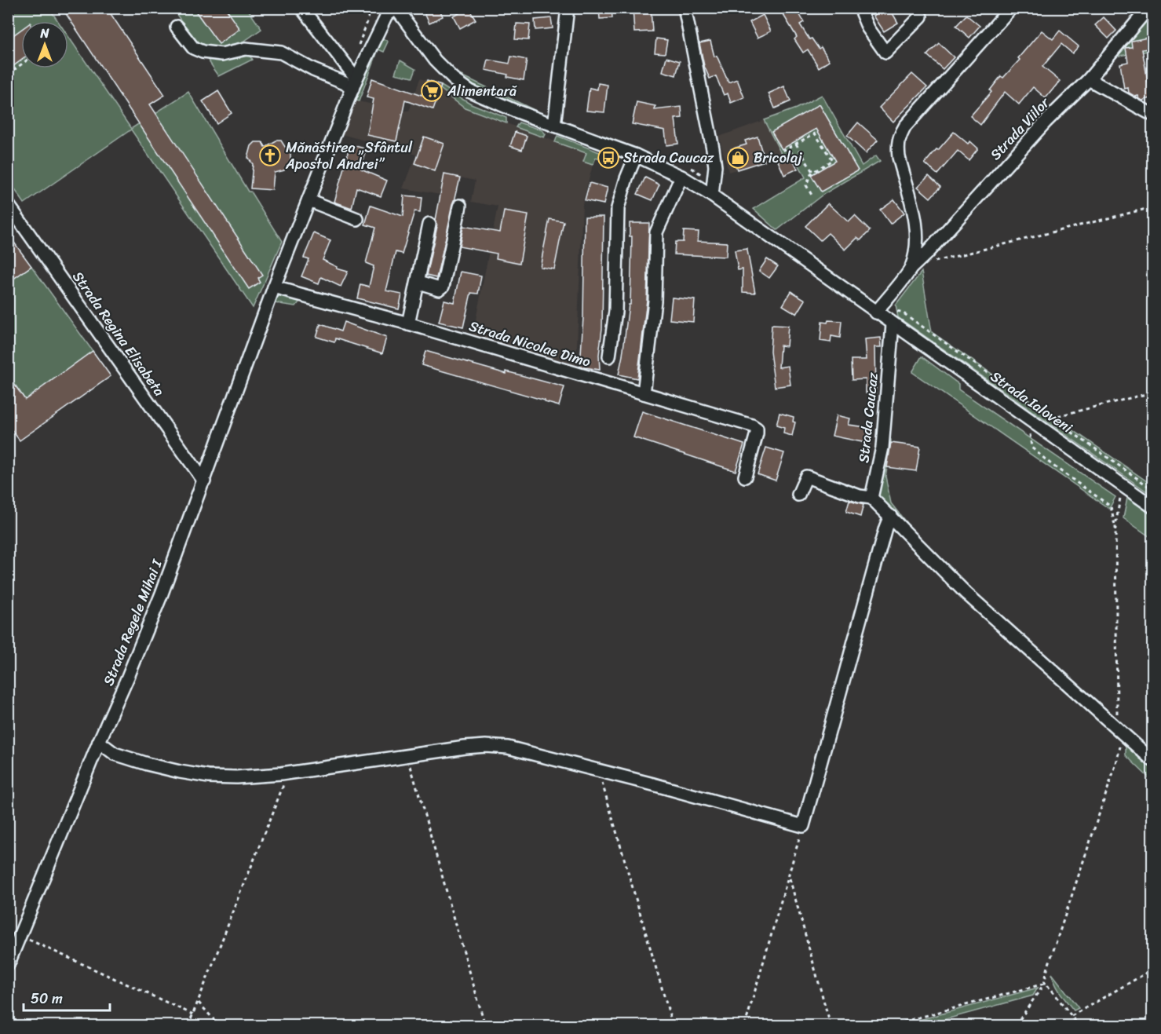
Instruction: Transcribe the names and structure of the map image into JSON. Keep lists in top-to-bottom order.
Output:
{
  "streets": {
    "street": [
      "Strada Viilor",
      "Strada Regina Elisabeta",
      "Strada Nicolae Dimo",
      "Strada Ialoveni",
      "Strada Caucaz",
      "Strada Regele Mihai I"
    ]
  },
  "crossings": [
    ["Strada Regina Elisabeta", "Strada Regele Mihai I"],
    ["Strada Nicolae Dimo", "Strada Regele Mihai I"],
    ["Strada Ialoveni", "Strada Caucaz"]
  ],
  "places": {
    "supermarket": ["Alimentară"],
    "church": ["Mănăstirea „Sfântul Apostol Andrei”"],
    "bus stop": ["Strada Caucaz"],
    "shop": ["Bricolaj"]
  },
  "scale_bar": "50 m",
  "north": "top"
}
